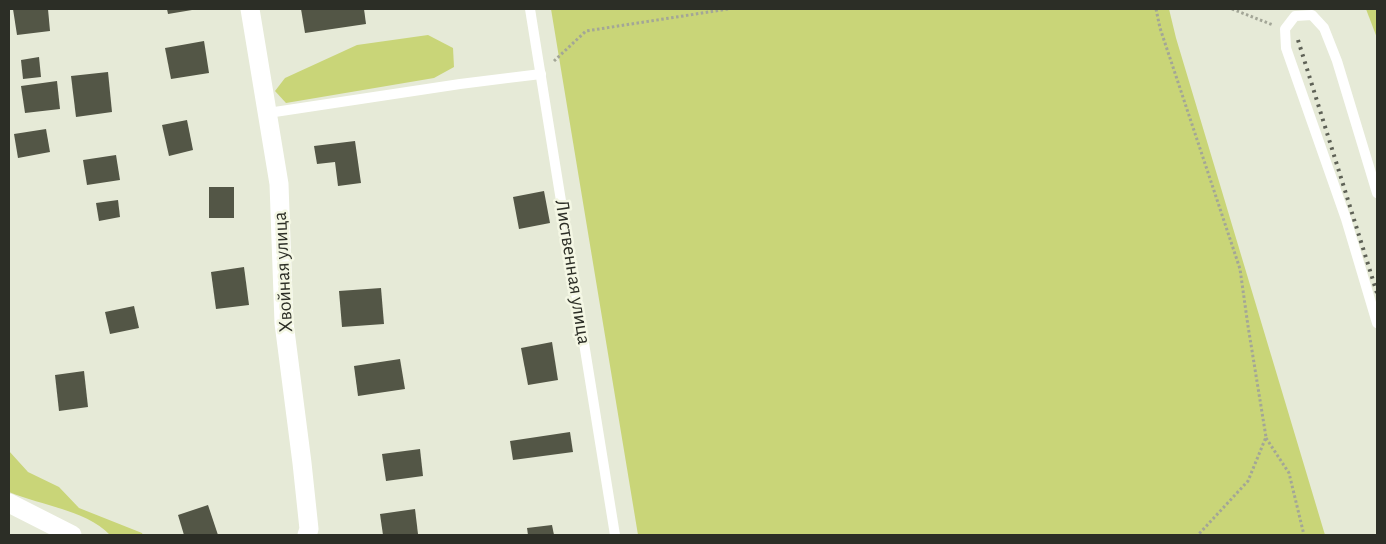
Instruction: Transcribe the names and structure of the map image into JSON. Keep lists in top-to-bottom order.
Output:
{
  "streets": {
    "street": ["Хвойная улица"],
    "lane": ["Лиственная улица"]
  }
}
